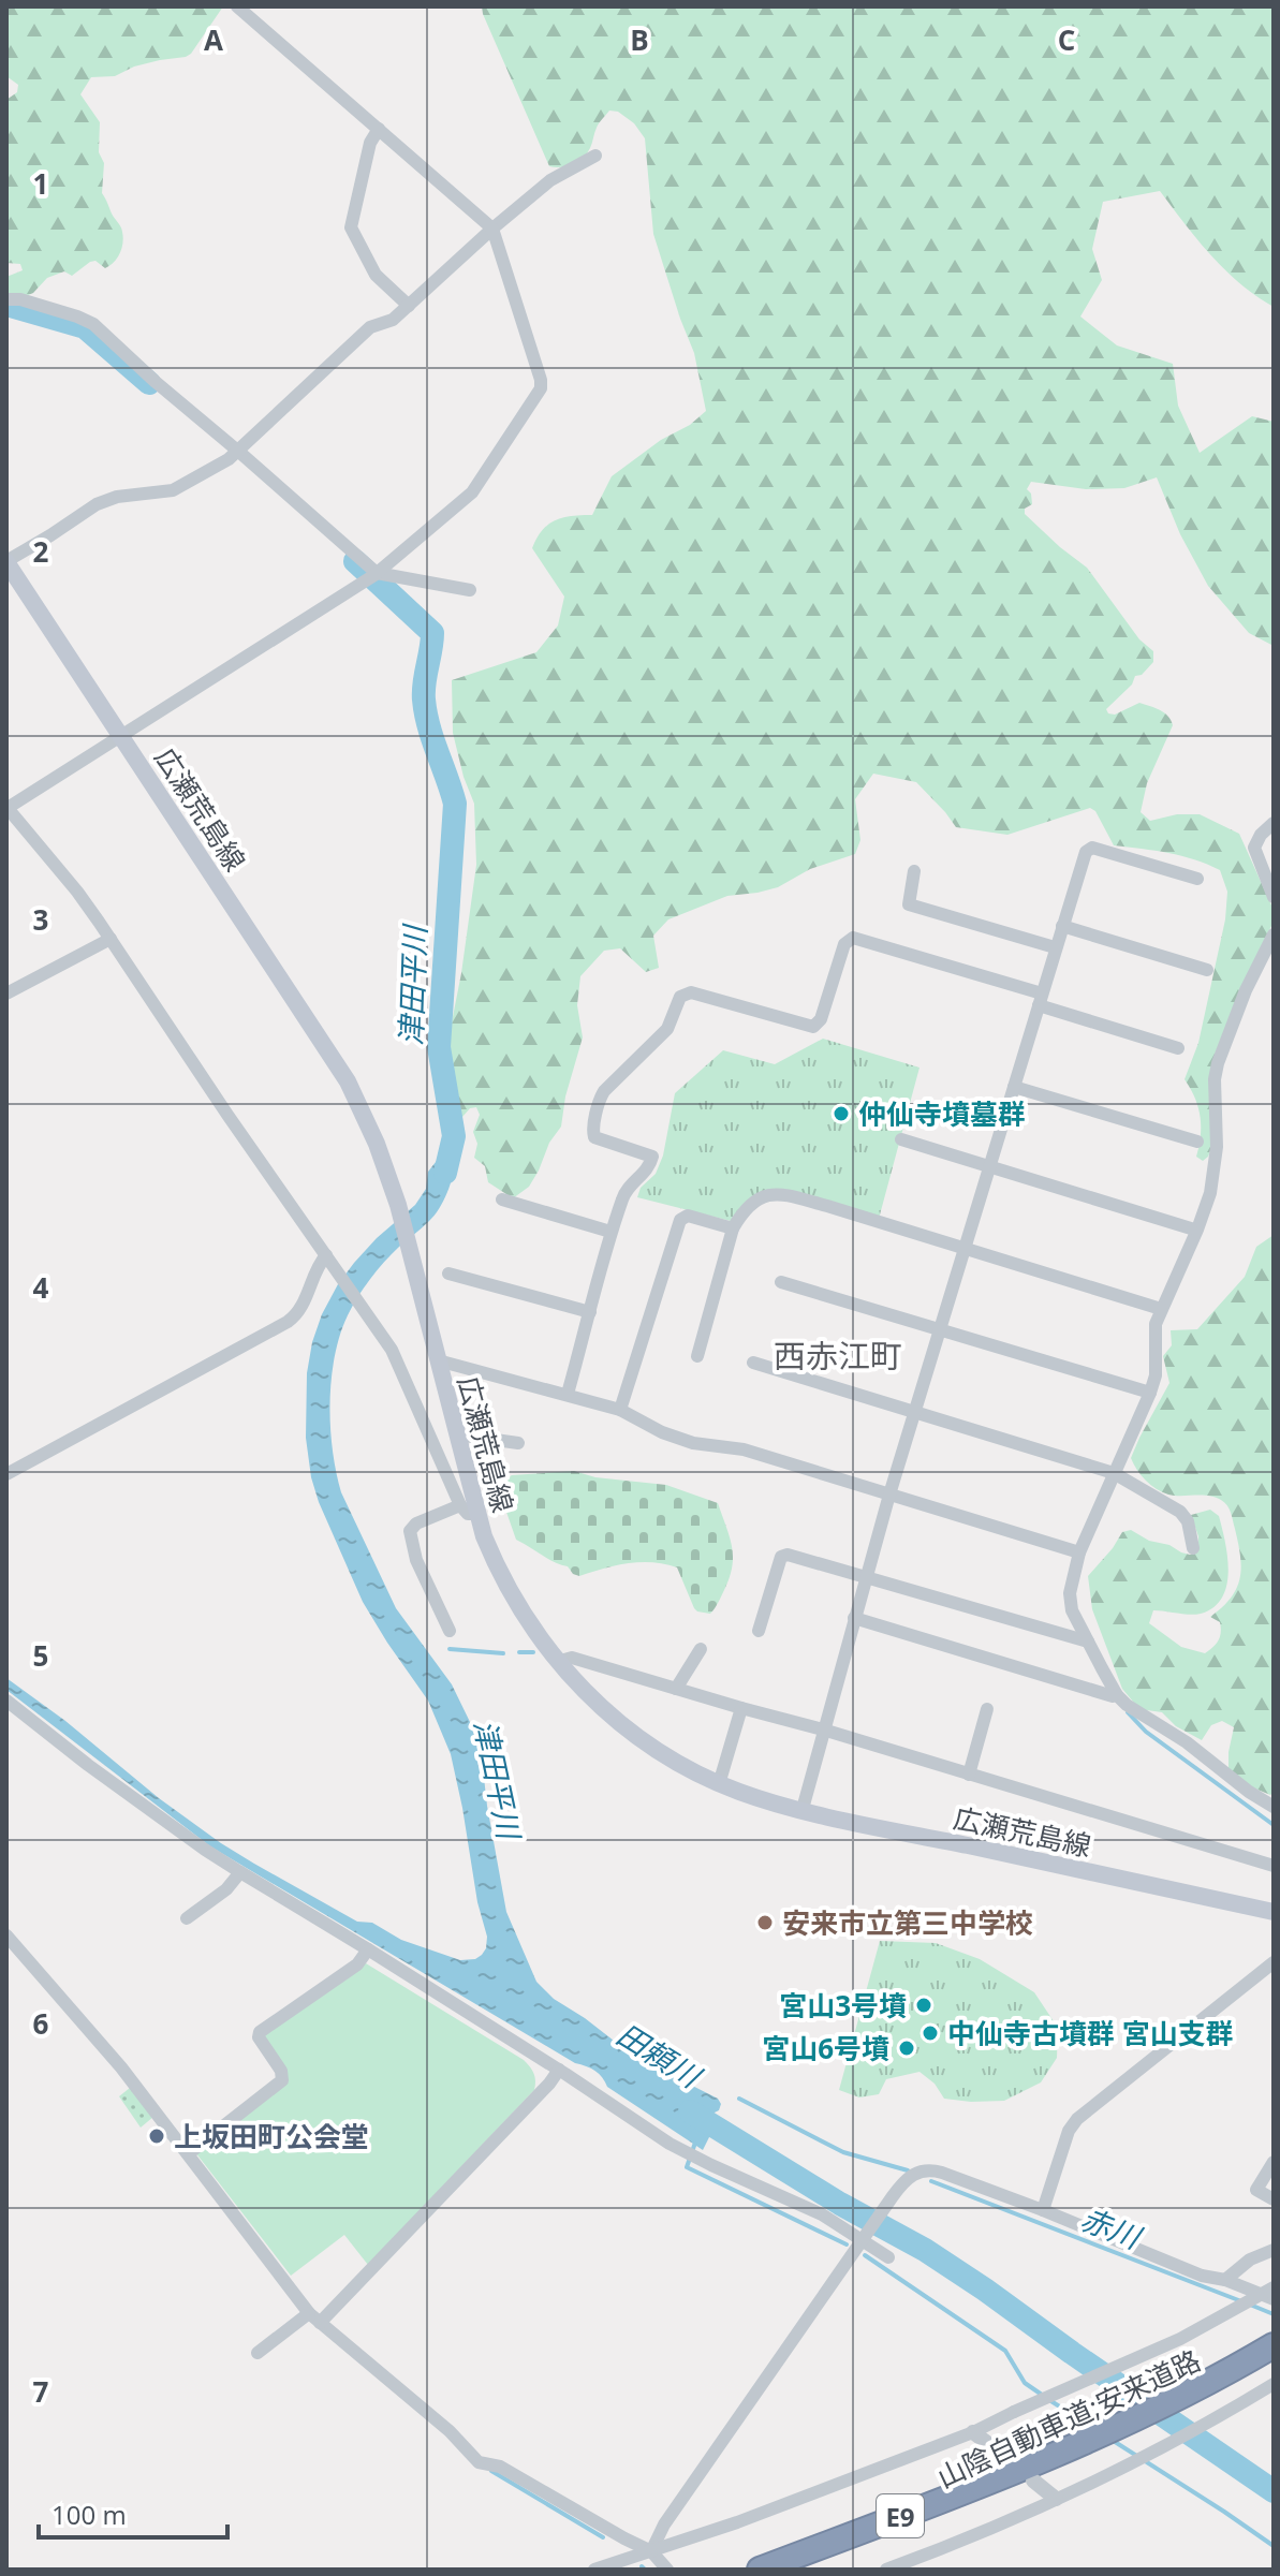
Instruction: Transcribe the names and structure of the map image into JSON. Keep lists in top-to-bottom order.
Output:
{
  "streets": {
    "highway": ["山陰自動車道;安来道路", "E9"],
    "main road": ["広瀬荒島線"]
  },
  "districts": ["西赤江町"],
  "water": ["津田平川", "田頼川", "赤川"],
  "places": [
    "仲仙寺墳墓群",
    "安来市立第三中学校",
    "宮山3号墳",
    "中仙寺古墳群 宮山支群",
    "宮山6号墳",
    "上坂田町公会堂"
  ],
  "scale_bar": "100 m",
  "grid": {
    "columns": ["A", "B", "C"],
    "rows": [
      "1",
      "2",
      "3",
      "4",
      "5",
      "6",
      "7"
    ]
  }
}
